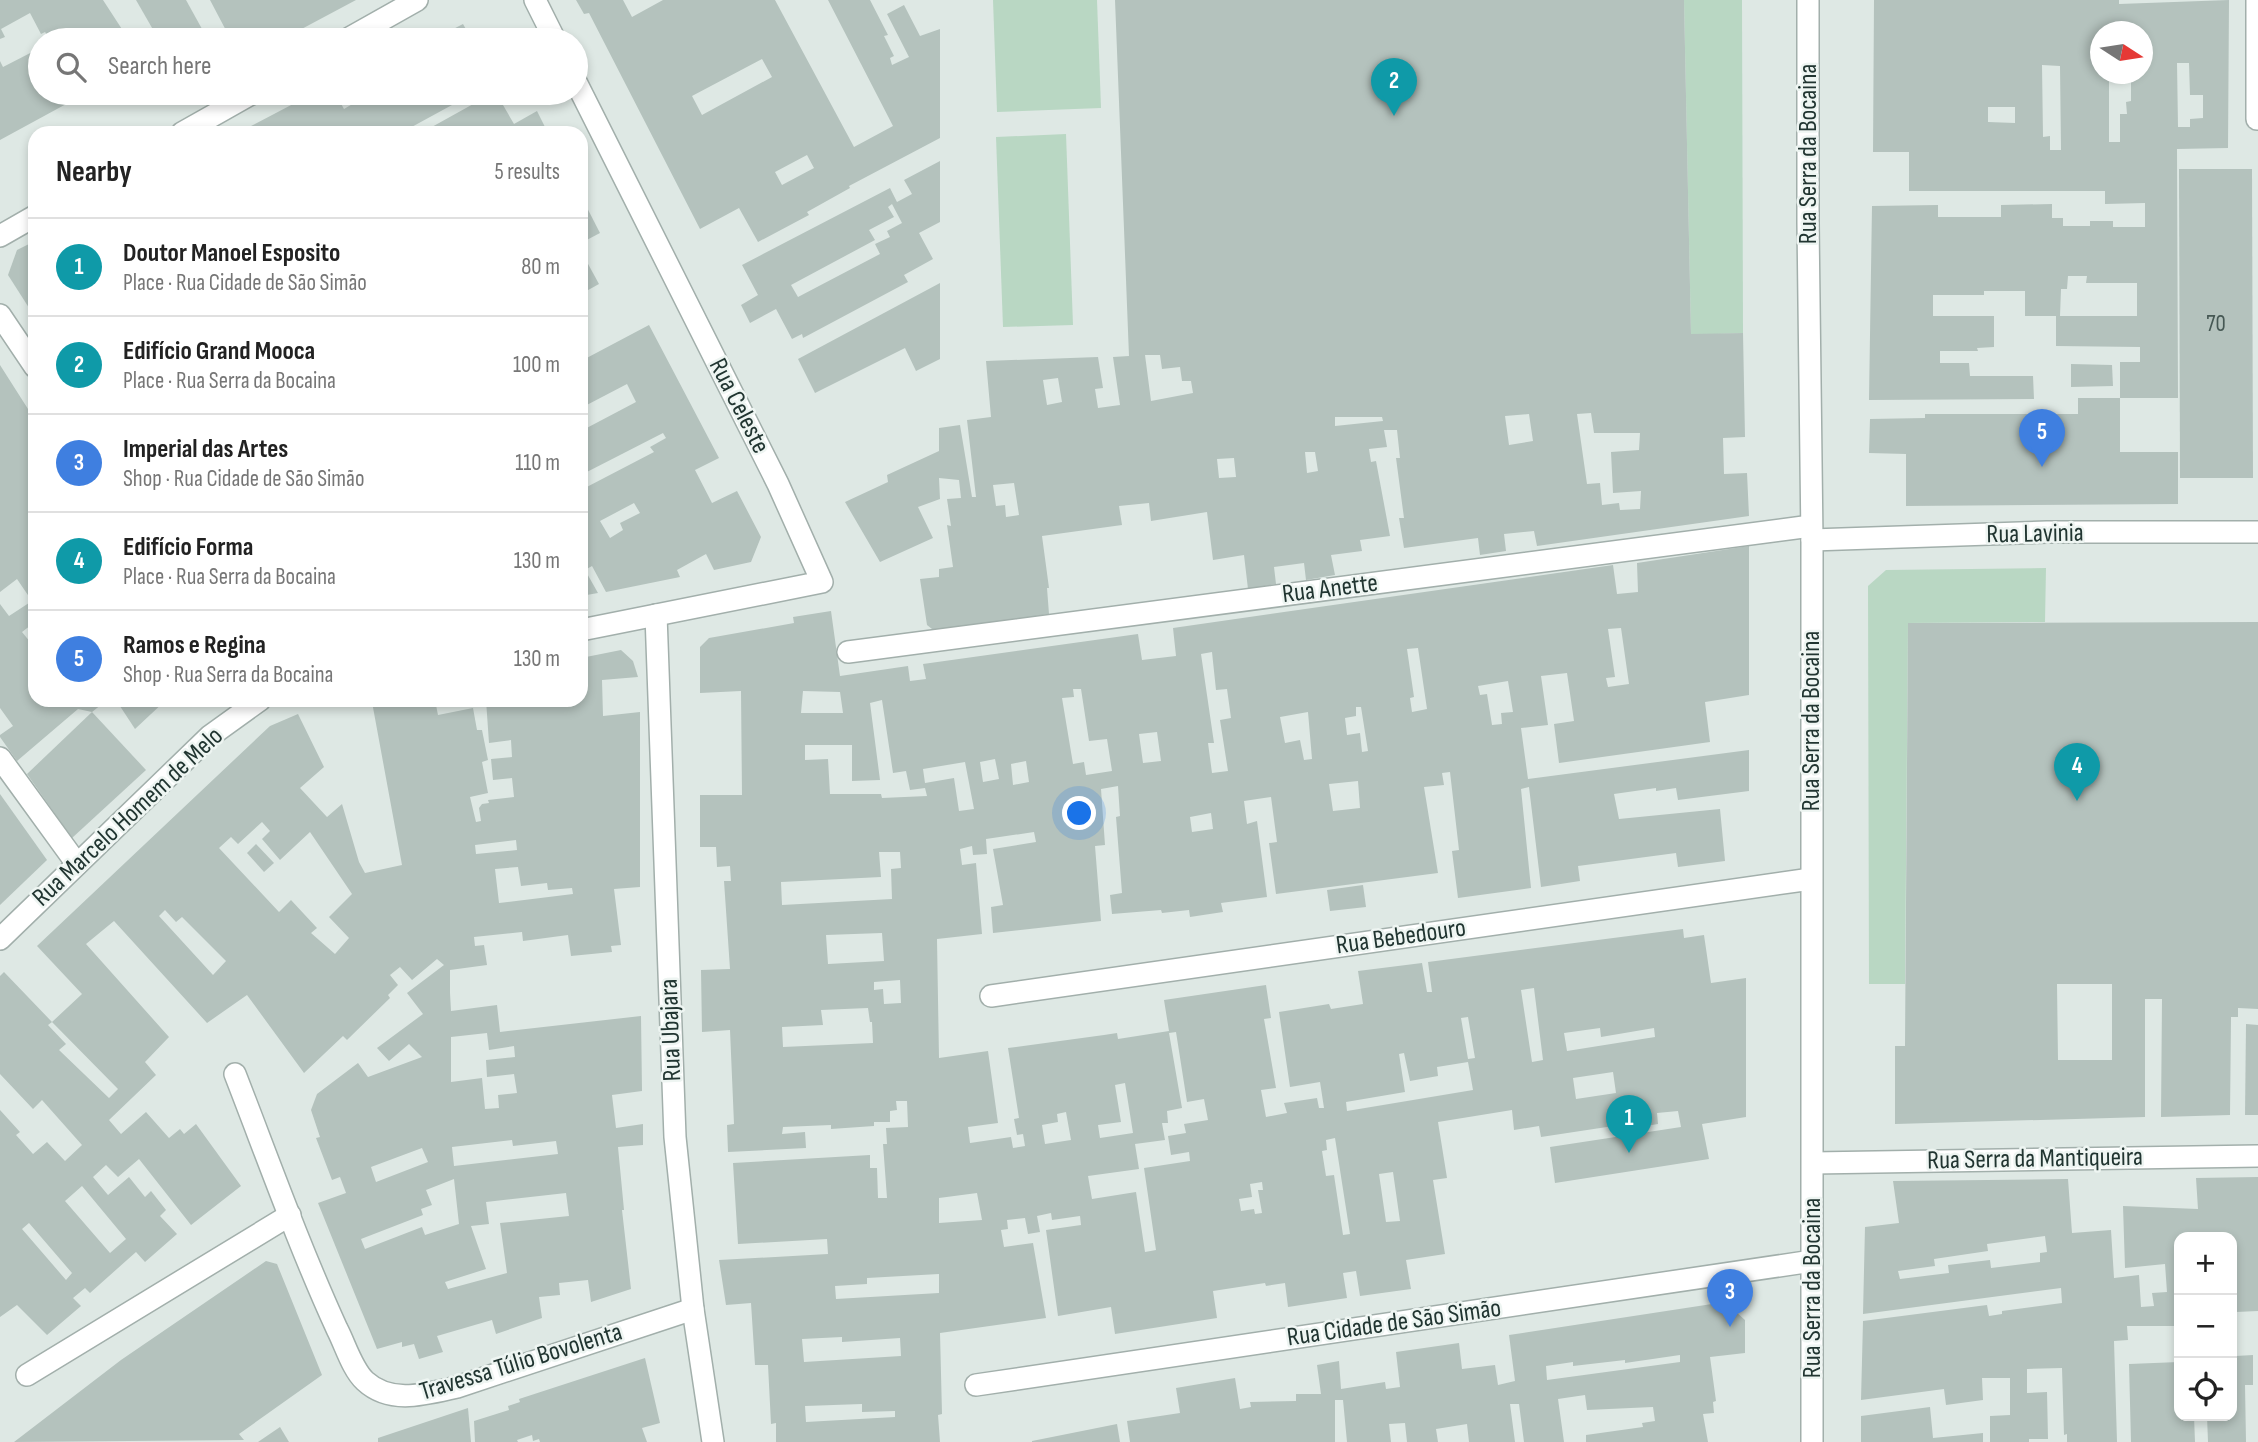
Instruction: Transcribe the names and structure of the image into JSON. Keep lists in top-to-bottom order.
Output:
{
  "streets": {
    "street": [
      "Rua Serra da Bocaina",
      "Rua Celeste",
      "Rua Lavinia",
      "Rua Anette",
      "Rua Marcelo Homem de Melo",
      "Rua Bebedouro",
      "Rua Ubajara",
      "Rua Serra da Mantiqueira",
      "Rua Cidade de São Simão",
      "Travessa Túlio Bovolenta"
    ]
  },
  "crossings": [
    ["Rua Serra da Bocaina", "Rua Lavinia"],
    ["Rua Serra da Bocaina", "Rua Anette"],
    ["Rua Serra da Bocaina", "Rua Bebedouro"],
    ["Rua Serra da Bocaina", "Rua Serra da Mantiqueira"],
    ["Rua Serra da Bocaina", "Rua Cidade de São Simão"],
    ["Rua Celeste", "Rua Ubajara"],
    ["Rua Lavinia", "Rua Anette"],
    ["Rua Ubajara", "Travessa Túlio Bovolenta"]
  ],
  "house_numbers": ["70"],
  "north": "right",
  "page": {
    "search": "Search here",
    "pins": [
      "2",
      "5",
      "4",
      "1",
      "3"
    ],
    "heading": ["Nearby", "5 results"],
    "list": [
      {
        "mark": "1",
        "name": "Doutor Manoel Esposito",
        "note": "Place · Rua Cidade de São Simão",
        "value": "80 m"
      },
      {
        "mark": "2",
        "name": "Edifício Grand Mooca",
        "note": "Place · Rua Serra da Bocaina",
        "value": "100 m"
      },
      {
        "mark": "3",
        "name": "Imperial das Artes",
        "note": "Shop · Rua Cidade de São Simão",
        "value": "110 m"
      },
      {
        "mark": "4",
        "name": "Edifício Forma",
        "note": "Place · Rua Serra da Bocaina",
        "value": "130 m"
      },
      {
        "mark": "5",
        "name": "Ramos e Regina",
        "note": "Shop · Rua Serra da Bocaina",
        "value": "130 m"
      }
    ],
    "map_buttons": ["+", "−"]
  }
}
